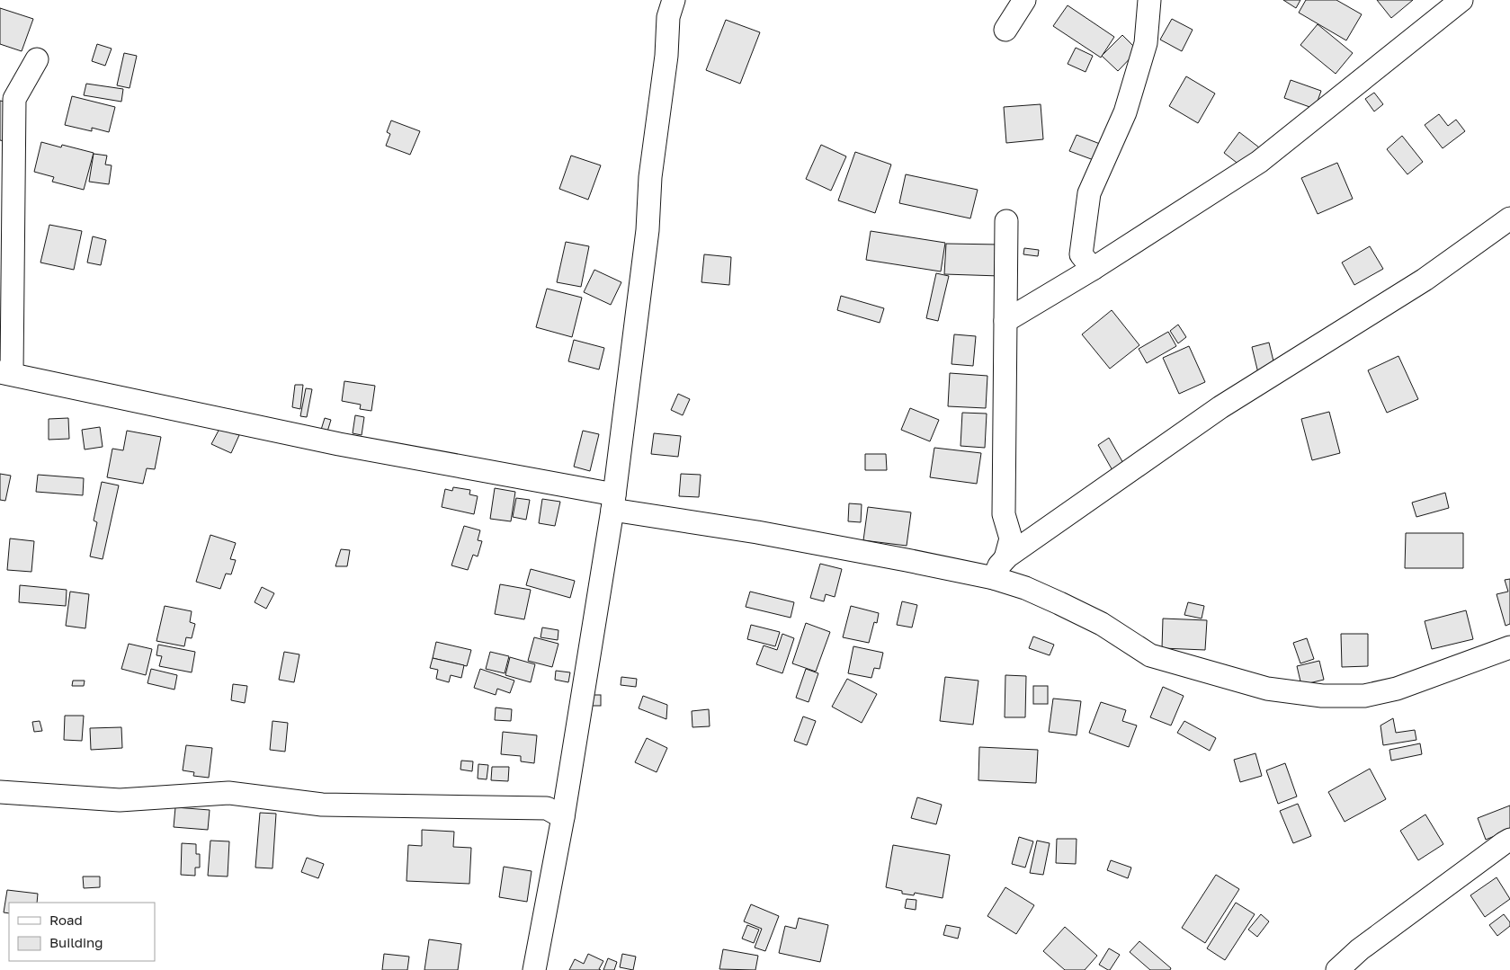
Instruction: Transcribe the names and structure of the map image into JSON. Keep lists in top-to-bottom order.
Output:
{
  "legend": ["Road", "Building"]
}
